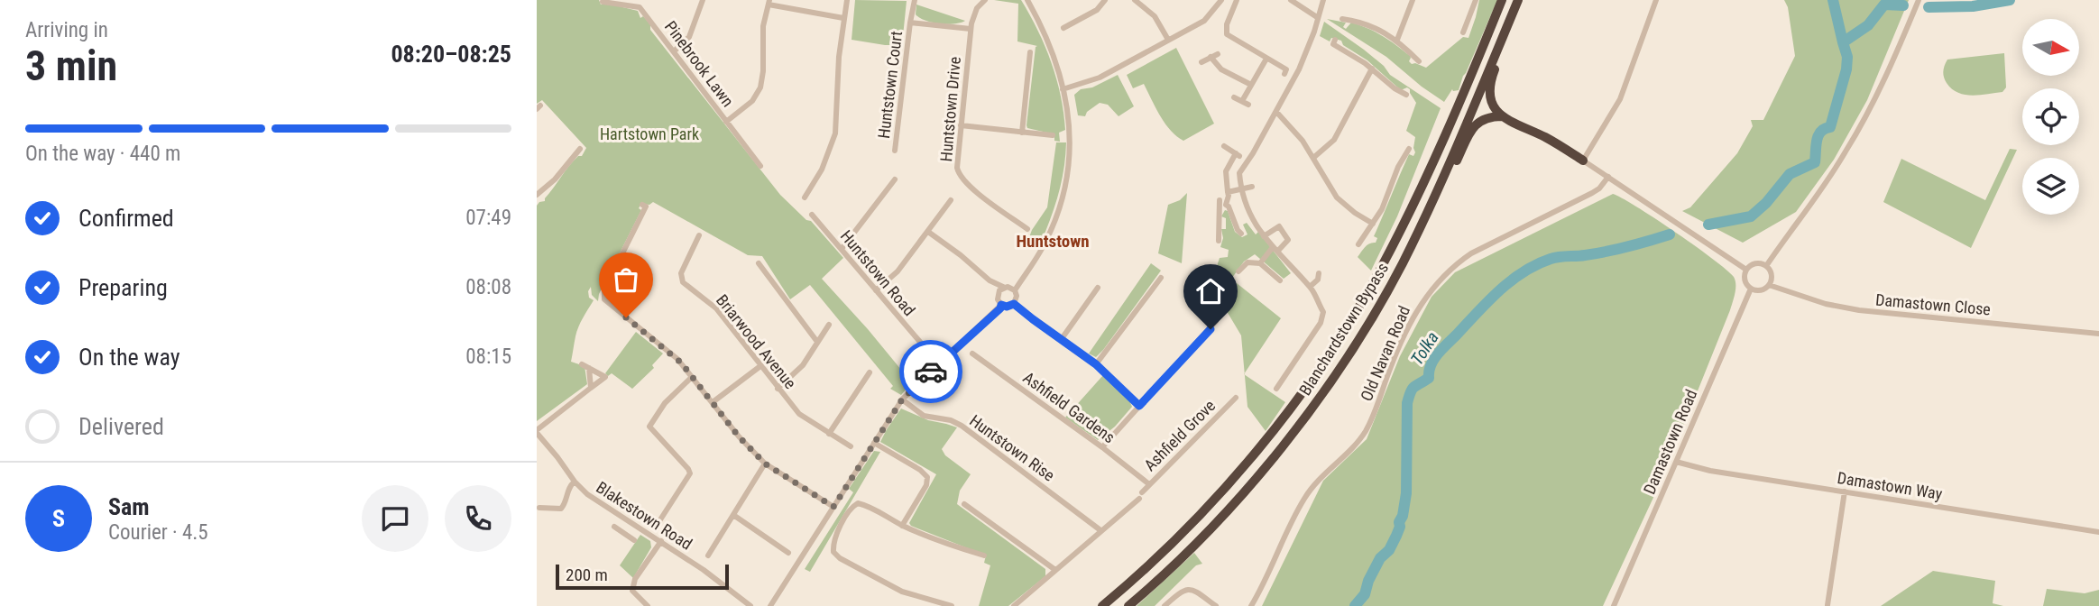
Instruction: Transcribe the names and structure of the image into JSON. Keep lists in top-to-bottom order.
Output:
{
  "streets": {
    "highway": ["Blanchardstown Bypass"],
    "street": [
      "Pinebrook Lawn",
      "Huntstown Court",
      "Huntstown Drive",
      "Huntstown Road",
      "Damastown Close",
      "Briarwood Avenue",
      "Old Navan Road",
      "Ashfield Gardens",
      "Ashfield Grove",
      "Damastown Road",
      "Huntstown Rise",
      "Damastown Way",
      "Blakestown Road"
    ]
  },
  "crossings": [
    ["Huntstown Court", "Huntstown Drive"],
    ["Damastown Close", "Damastown Road"],
    ["Ashfield Gardens", "Ashfield Grove"],
    ["Damastown Road", "Damastown Way"]
  ],
  "districts": ["Huntstown"],
  "water": ["Tolka"],
  "parks": ["Hartstown Park"],
  "scale_bar": "200 m",
  "north": "right",
  "page": {
    "heading": ["3 min", "Arriving in", "08:20–08:25"],
    "panel": ["Sam", "Courier · 4.5"],
    "bar": "On the way · 440 m",
    "list": [
      ["Confirmed", "07:49"],
      ["Preparing", "08:08"],
      ["On the way", "08:15"],
      "Delivered"
    ],
    "round": "S",
    "scale": "200 m"
  }
}
